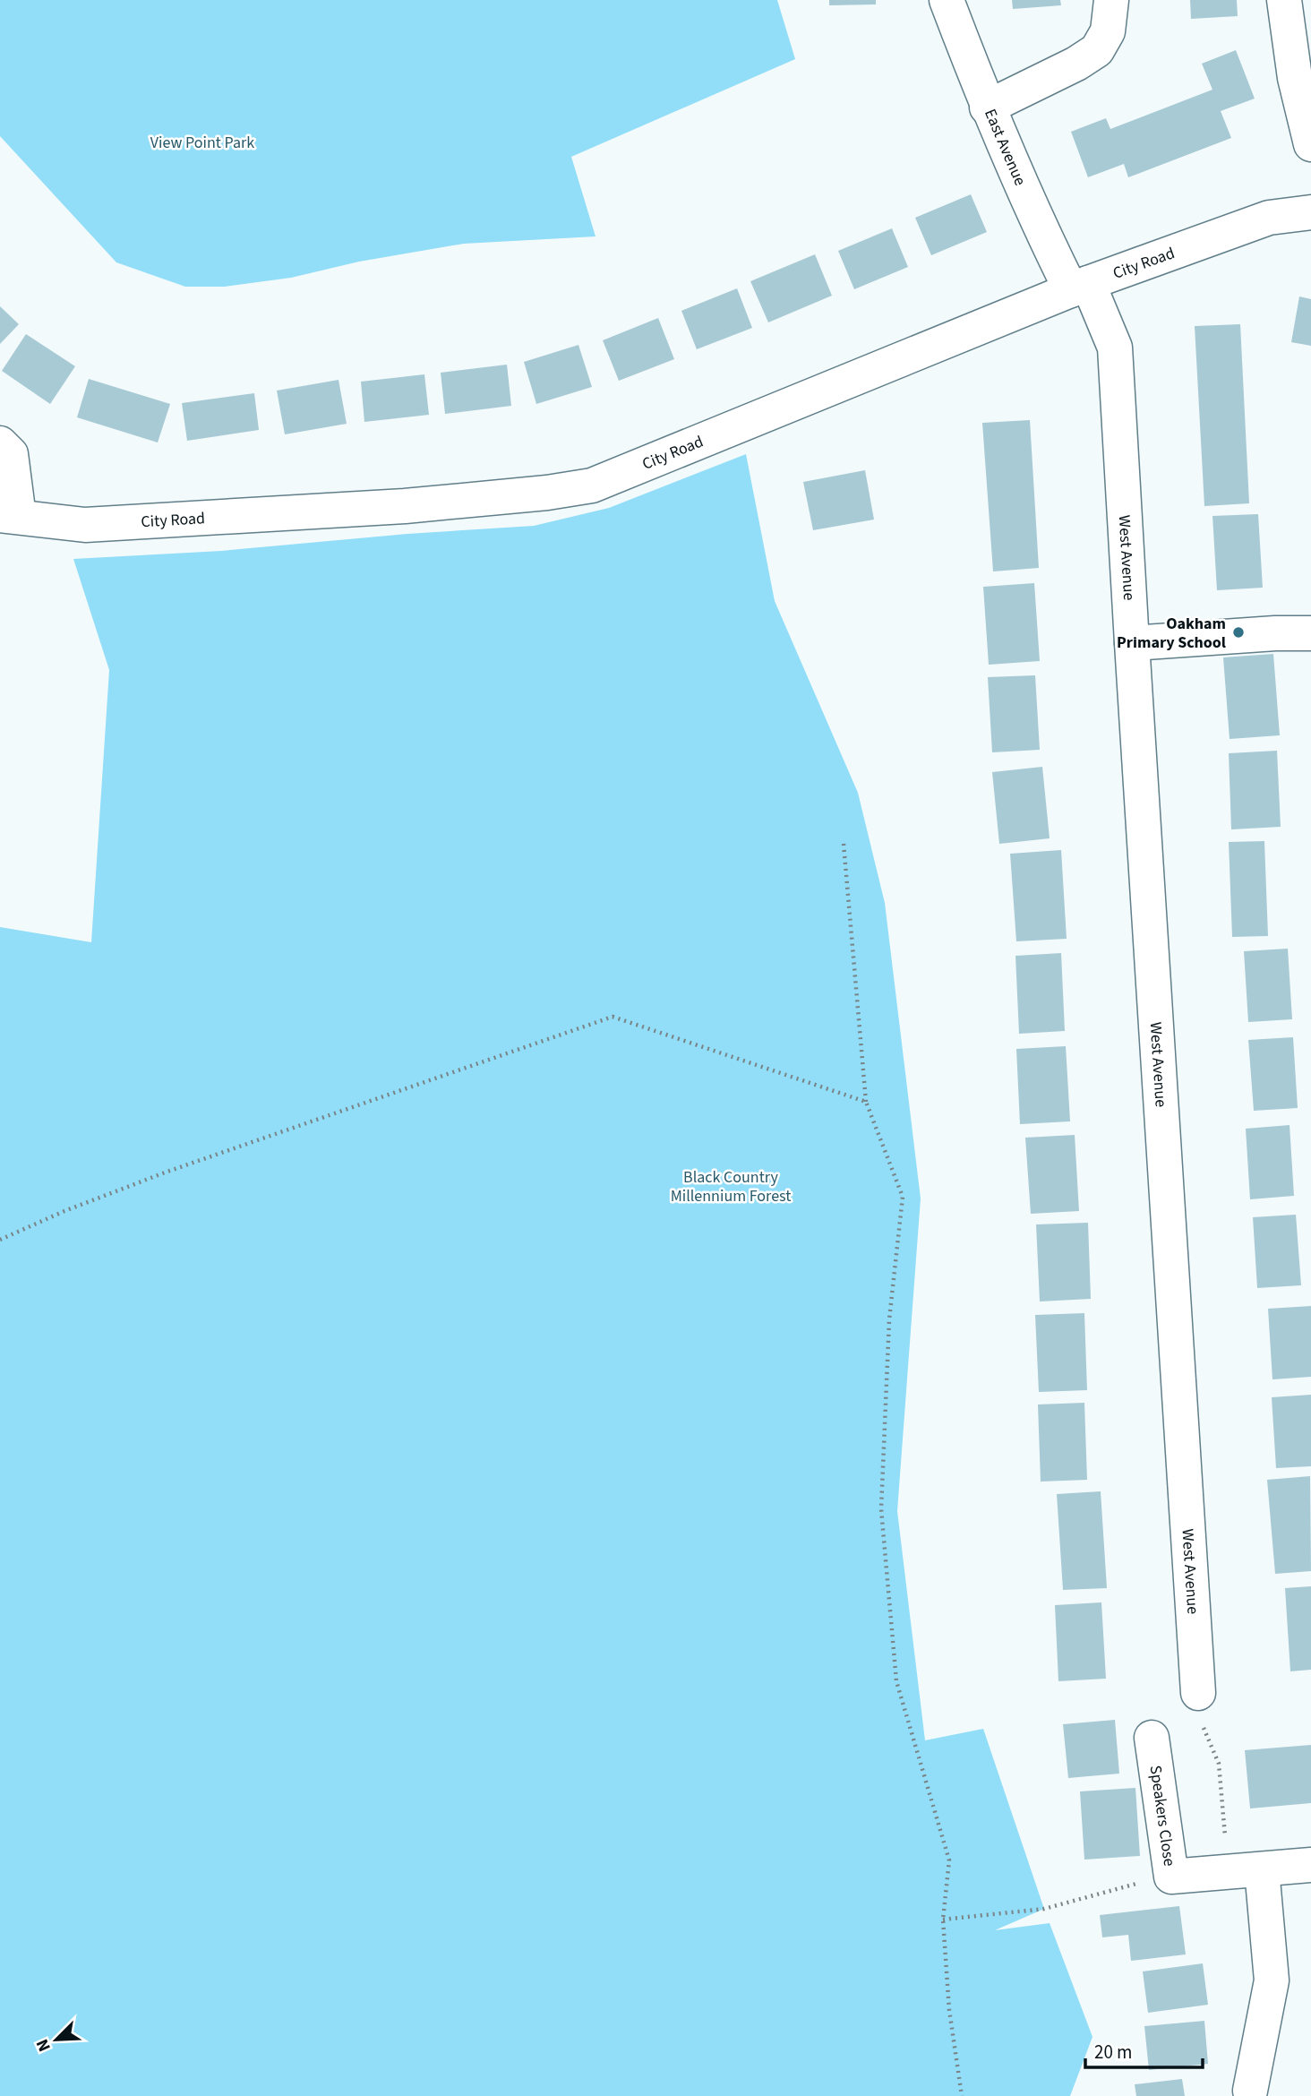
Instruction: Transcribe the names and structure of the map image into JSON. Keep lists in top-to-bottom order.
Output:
{
  "streets": {
    "street": [
      "East Avenue",
      "City Road",
      "West Avenue",
      "Speakers Close"
    ]
  },
  "crossings": [
    ["East Avenue", "City Road"],
    ["East Avenue", "West Avenue"],
    ["City Road", "West Avenue"]
  ],
  "parks": ["View Point Park", "Black Country Millennium Forest"],
  "places": ["Oakham Primary School"],
  "scale_bar": "20 m",
  "north": "bottom left"
}
